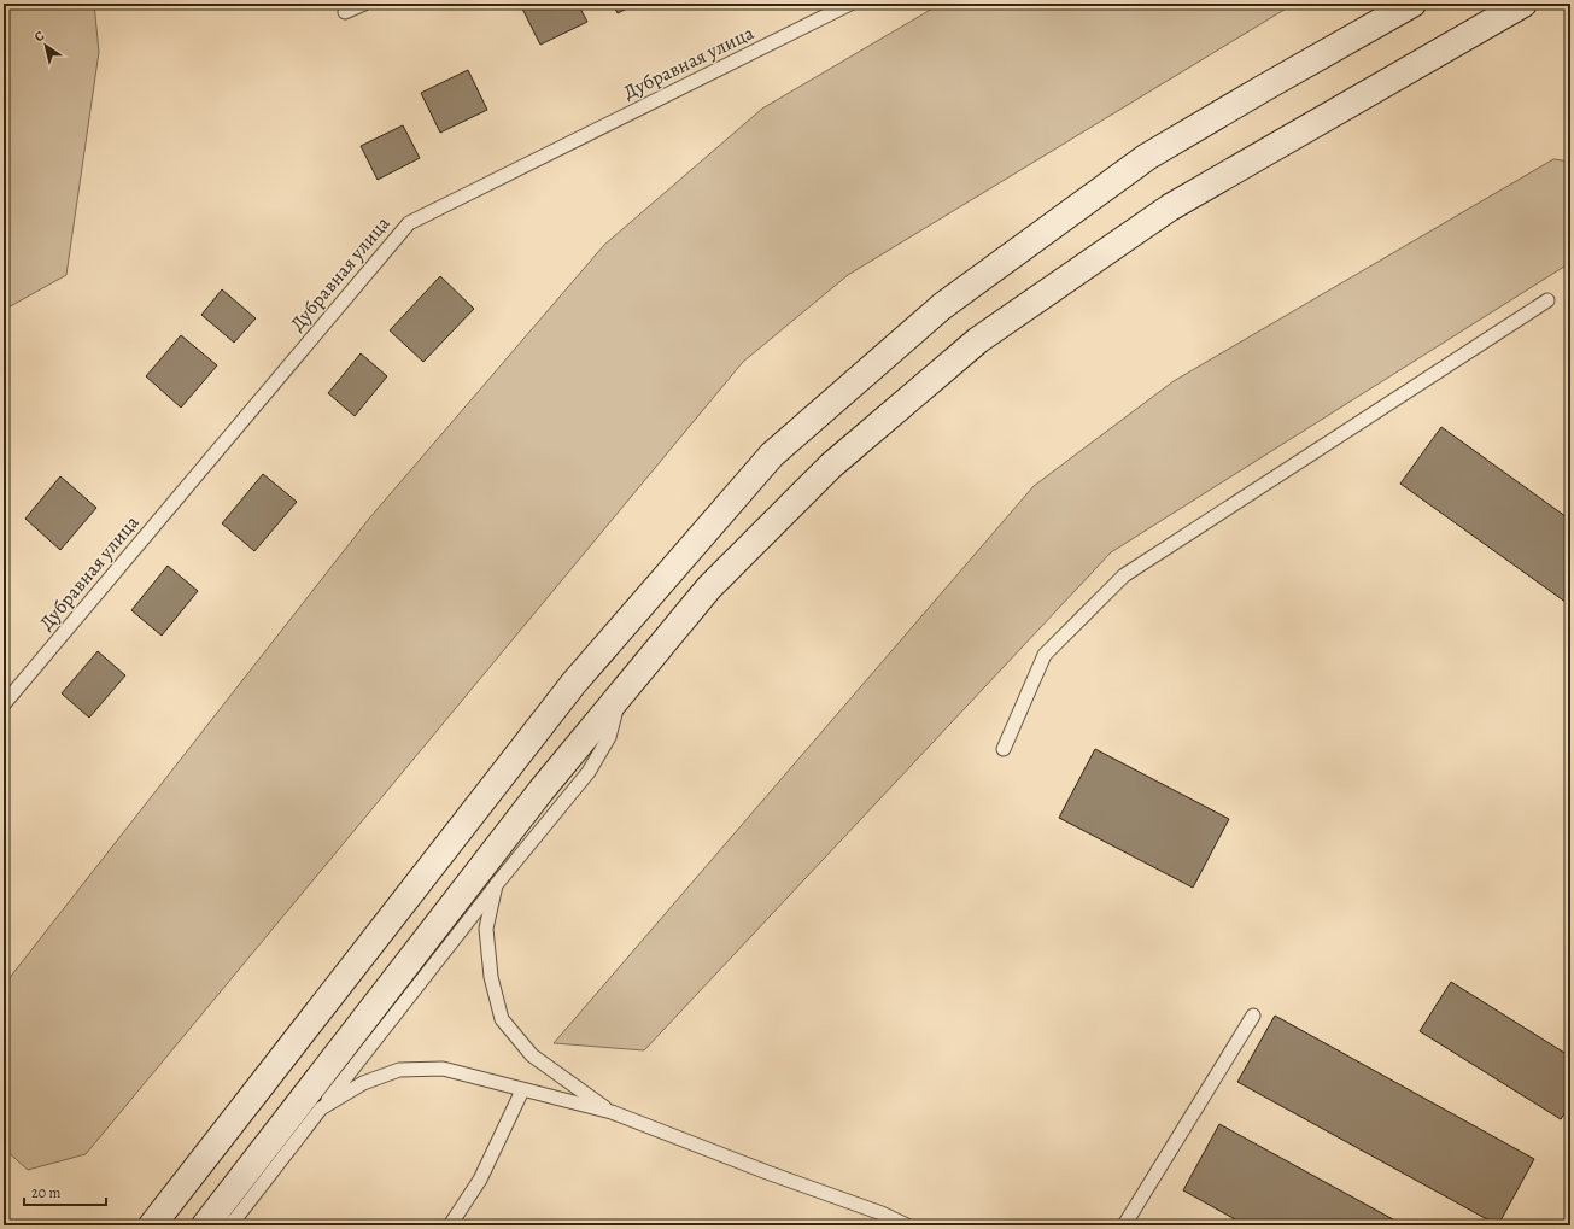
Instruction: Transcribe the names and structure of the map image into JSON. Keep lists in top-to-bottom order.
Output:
{
  "streets": {
    "lane": ["Дубравная улица"]
  },
  "scale_bar": "20 m",
  "north": "top left"
}
